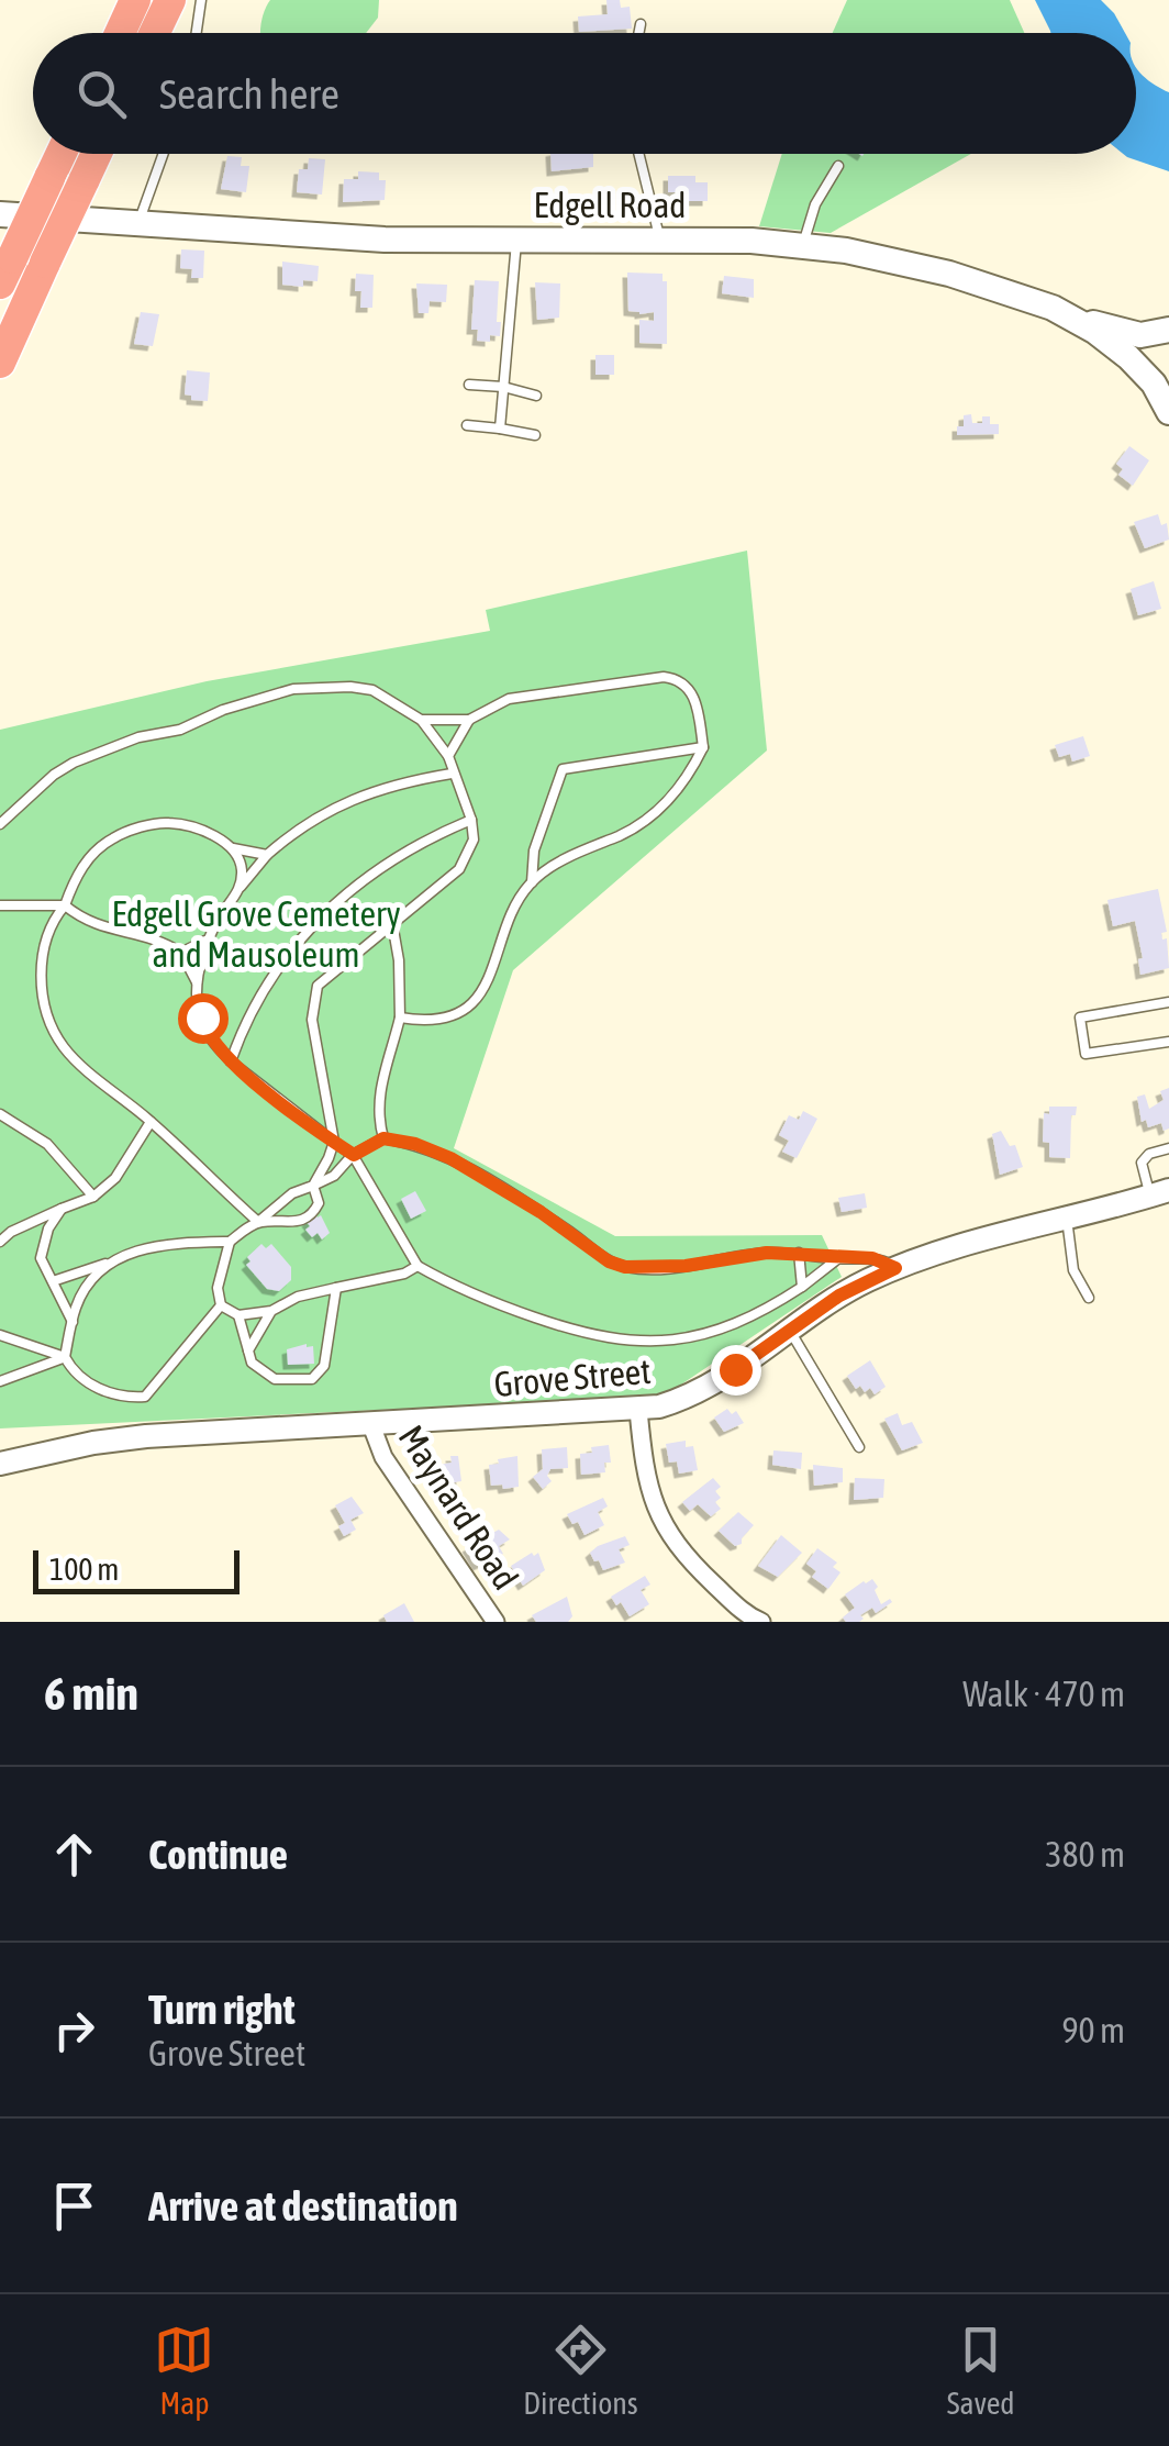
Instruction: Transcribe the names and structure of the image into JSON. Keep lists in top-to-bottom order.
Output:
{
  "streets": {
    "main road": ["Edgell Road"],
    "street": ["Grove Street", "Maynard Road"]
  },
  "crossings": [
    ["Grove Street", "Maynard Road"]
  ],
  "parks": ["Edgell Grove Cemetery and Mausoleum"],
  "scale_bar": "100 m",
  "page": {
    "search": "Search here",
    "scale": "100 m",
    "heading": ["6 min", "Walk · 470 m"],
    "list": [
      ["Continue", "380 m"],
      ["Turn right", "Grove Street", "90 m"],
      "Arrive at destination"
    ],
    "nav": ["Map", "Directions", "Saved"]
  }
}
